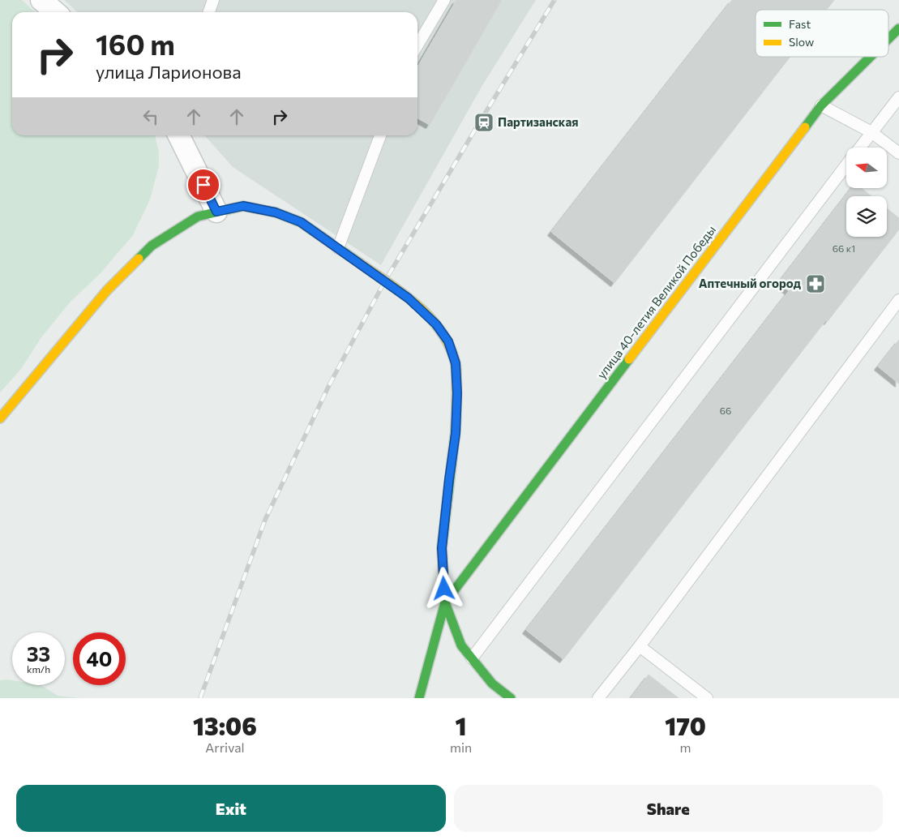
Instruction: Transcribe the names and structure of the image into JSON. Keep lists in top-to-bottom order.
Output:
{
  "streets": {
    "street": ["улица 40-летия Великой Победы"]
  },
  "places": {
    "station": ["Партизанская"],
    "pharmacy": ["Аптечный огород"]
  },
  "house_numbers": ["66 к1", "66"],
  "legend": ["Fast", "Slow"],
  "north": "left",
  "page": {
    "turn": ["160 m", "улица Ларионова"],
    "speed": "33 km/h",
    "limit": "40",
    "eta": [
      "13:06",
      "Arrival",
      "1",
      "min",
      "170",
      "m"
    ],
    "buttons": ["Exit", "Share"]
  }
}
